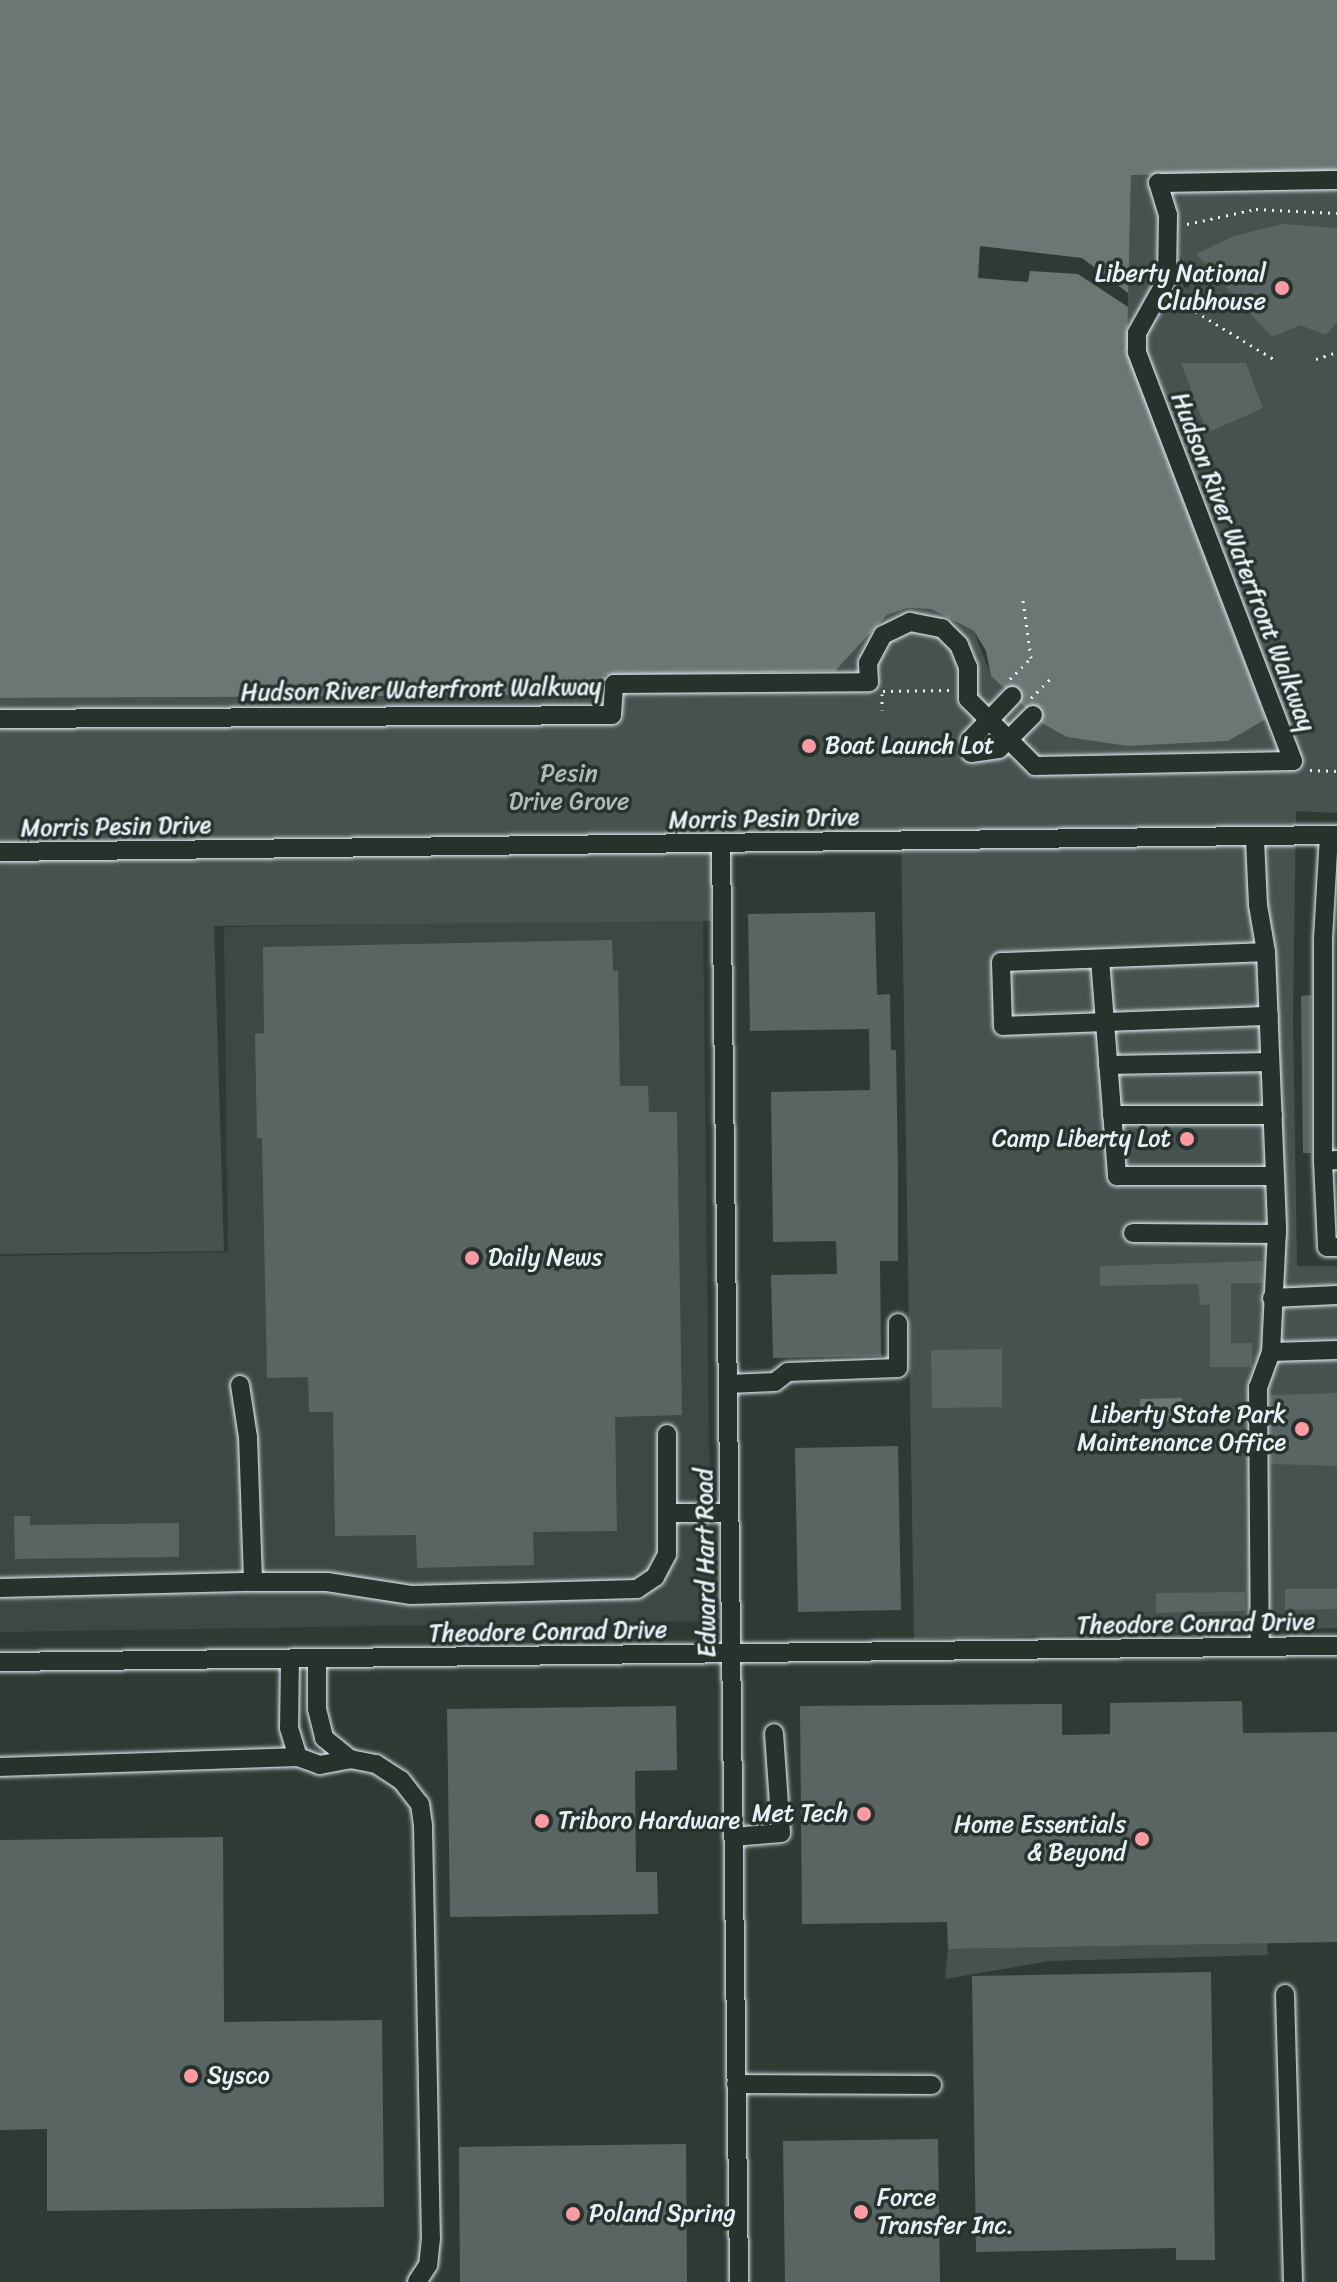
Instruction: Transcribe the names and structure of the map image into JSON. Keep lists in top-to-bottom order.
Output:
{
  "streets": {
    "street": [
      "Hudson River Waterfront Walkway",
      "Morris Pesin Drive",
      "Edward Hart Road",
      "Theodore Conrad Drive"
    ]
  },
  "crossings": [
    ["Morris Pesin Drive", "Edward Hart Road"],
    ["Edward Hart Road", "Theodore Conrad Drive"]
  ],
  "parks": ["Pesin Drive Grove"],
  "places": [
    "Liberty National Clubhouse",
    "Boat Launch Lot",
    "Camp Liberty Lot",
    "Daily News",
    "Liberty State Park Maintenance Office",
    "Met Tech",
    "Triboro Hardware",
    "Home Essentials & Beyond",
    "Sysco",
    "Force Transfer Inc.",
    "Poland Spring"
  ]
}
